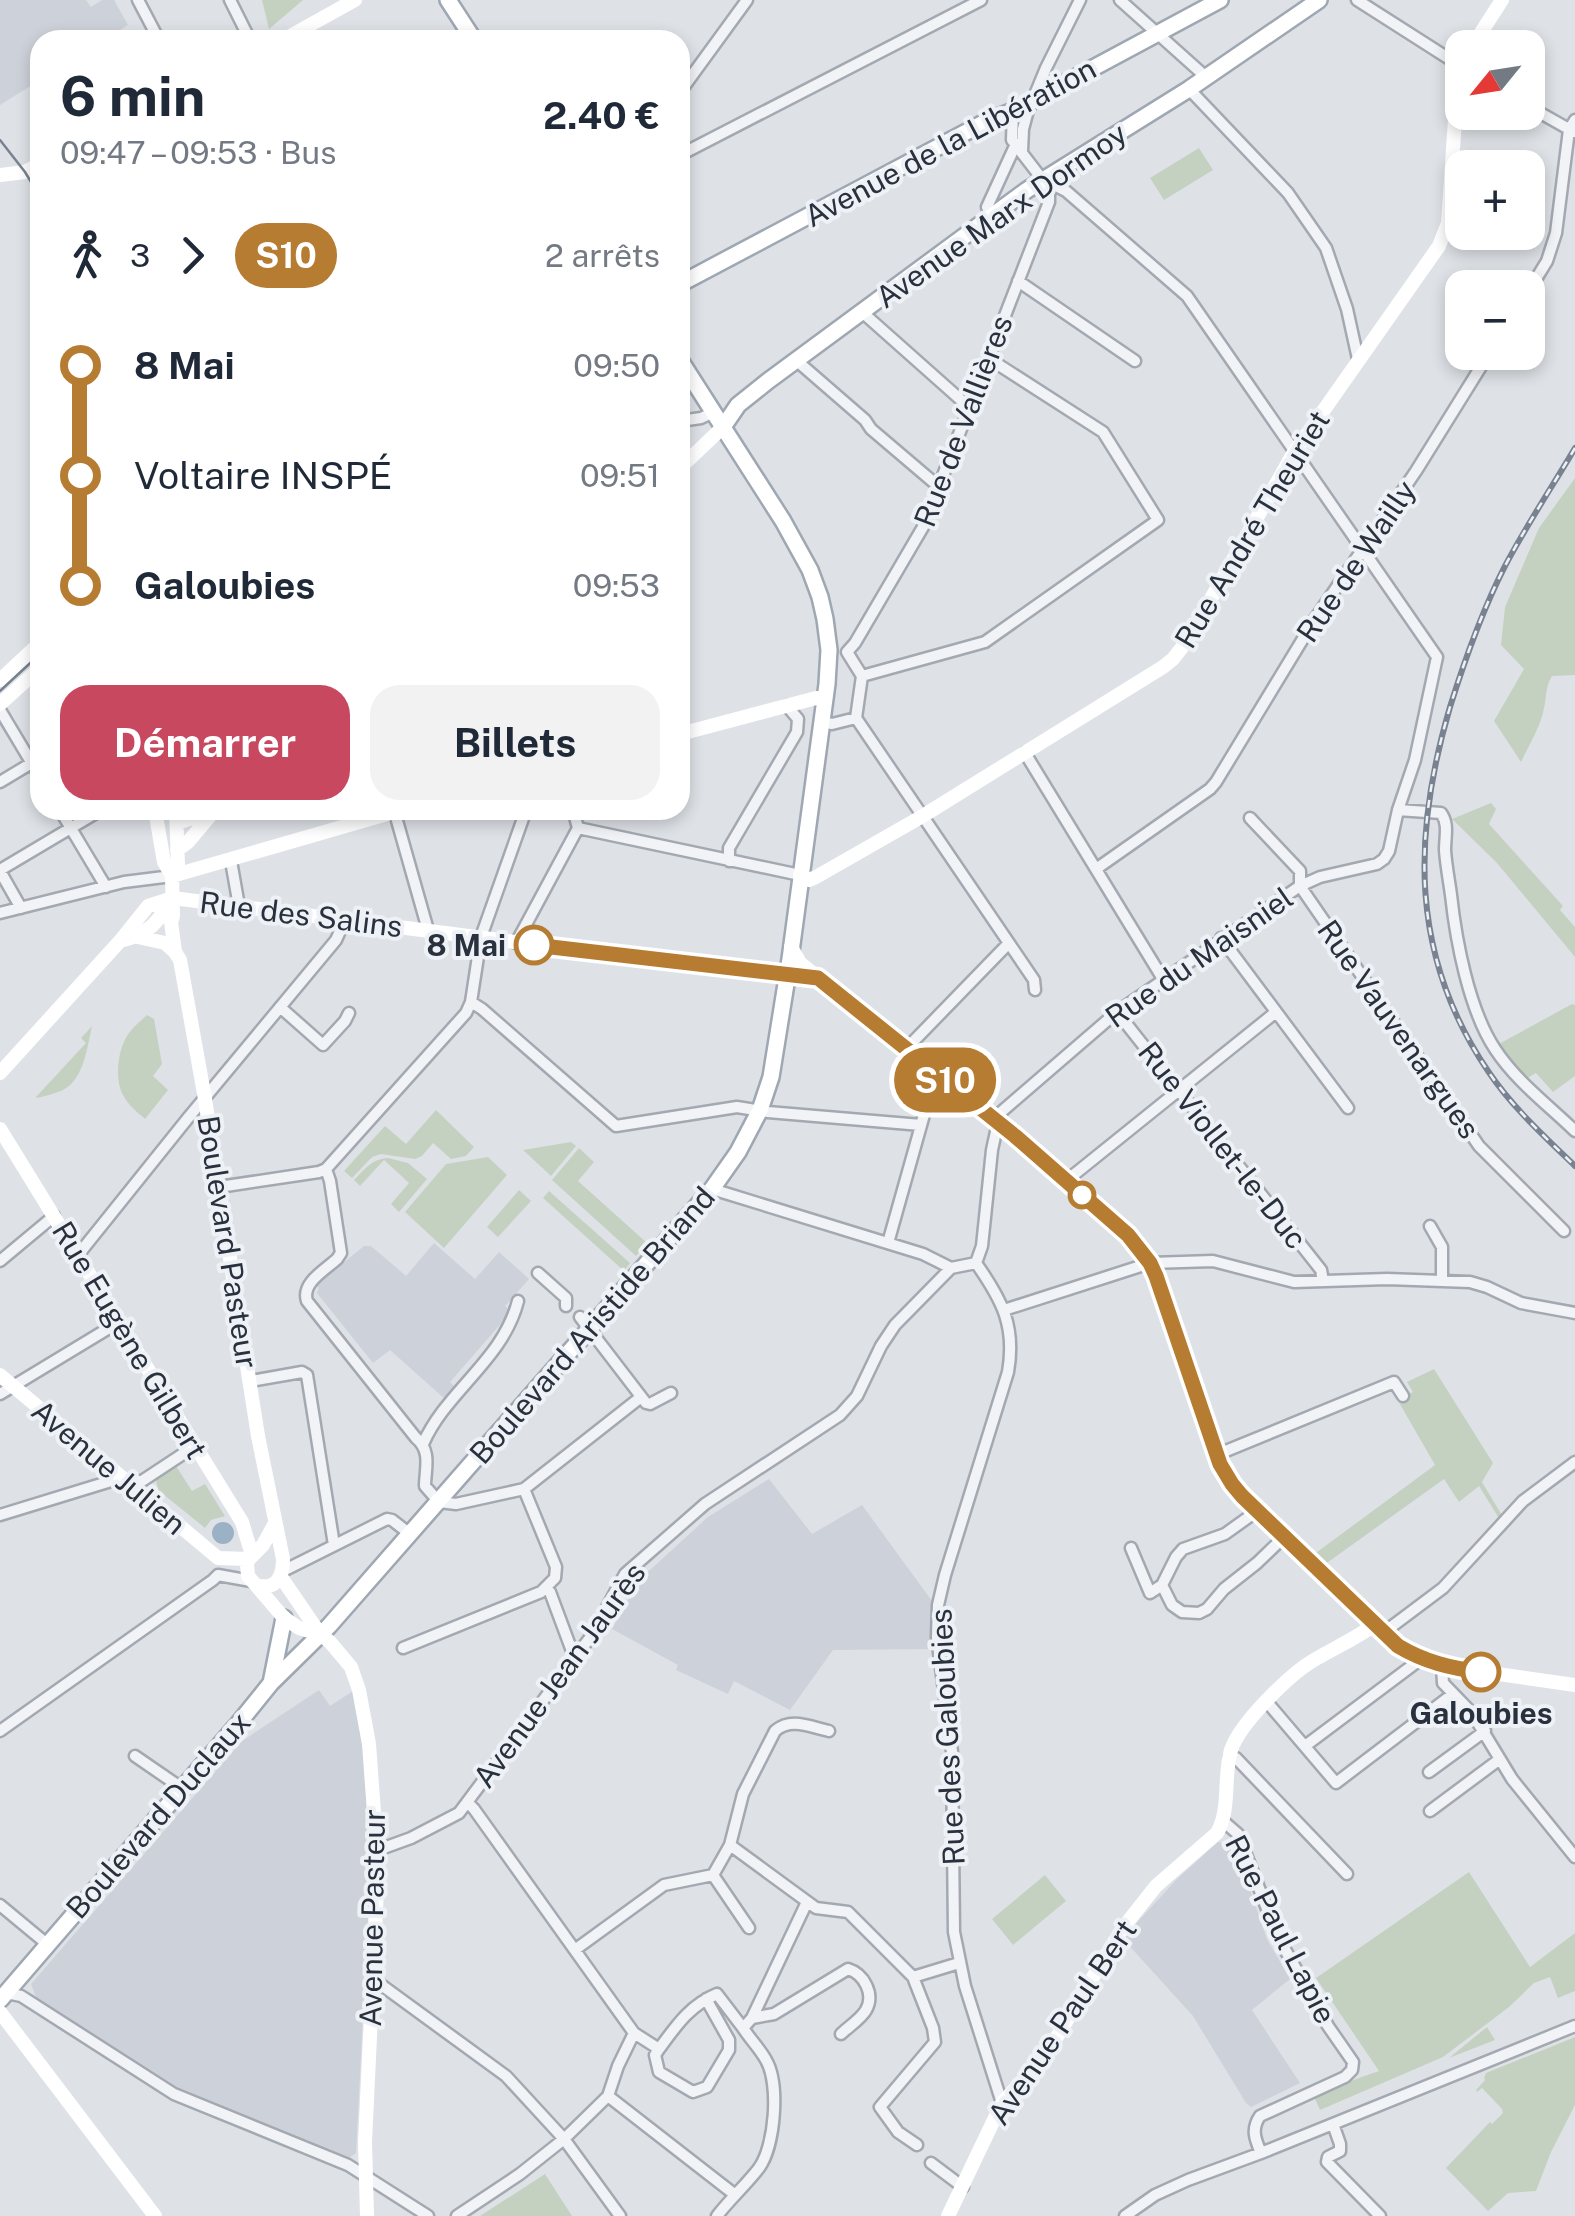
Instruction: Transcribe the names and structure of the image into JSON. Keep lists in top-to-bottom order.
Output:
{
  "streets": {
    "main road": [
      "Avenue de la Libération",
      "Avenue Marx Dormoy",
      "Rue André Theuriet",
      "Rue des Salins",
      "Boulevard Pasteur",
      "Boulevard Aristide Briand",
      "Rue Eugène Gilbert",
      "Avenue Julien",
      "Boulevard Duclaux",
      "Avenue Pasteur",
      "Avenue Paul Bert"
    ],
    "street": [
      "Rue de Vallières",
      "Rue de Wailly",
      "Rue du Maisniel",
      "Rue Vauvenargues",
      "Rue Viollet-le-Duc",
      "Avenue Jean Jaurès",
      "Rue des Galoubies",
      "Rue Paul Lapie"
    ]
  },
  "crossings": [
    ["Avenue Marx Dormoy", "Rue de Vallières"],
    ["Avenue Marx Dormoy", "Boulevard Aristide Briand"],
    ["Rue André Theuriet", "Boulevard Aristide Briand"],
    ["Rue des Salins", "Boulevard Pasteur"],
    ["Rue des Salins", "Boulevard Aristide Briand"],
    ["Rue du Maisniel", "Rue Vauvenargues"],
    ["Rue du Maisniel", "Rue Viollet-le-Duc"],
    ["Boulevard Pasteur", "Boulevard Aristide Briand"],
    ["Boulevard Pasteur", "Rue Eugène Gilbert"],
    ["Boulevard Pasteur", "Boulevard Duclaux"],
    ["Boulevard Pasteur", "Avenue Pasteur"],
    ["Boulevard Aristide Briand", "Boulevard Duclaux"],
    ["Boulevard Aristide Briand", "Avenue Pasteur"],
    ["Avenue Jean Jaurès", "Avenue Pasteur"],
    ["Rue des Galoubies", "Avenue Paul Bert"],
    ["Boulevard Duclaux", "Avenue Pasteur"],
    ["Rue Paul Lapie", "Avenue Paul Bert"]
  ],
  "places": ["8 Mai", "Galoubies"],
  "lines": ["bus line S10"],
  "north": "bottom left",
  "page": {
    "on_map": "S10",
    "map_buttons": ["+", "−"],
    "heading": ["6 min", "09:47 – 09:53 · Bus", "2.40 €"],
    "legs": ["3", "S10", "2 arrêts"],
    "list": [
      {
        "name": "8 Mai",
        "value": "09:50"
      },
      {
        "name": "Voltaire INSPÉ",
        "value": "09:51"
      },
      {
        "name": "Galoubies",
        "value": "09:53"
      }
    ],
    "buttons": ["Démarrer", "Billets"]
  }
}
